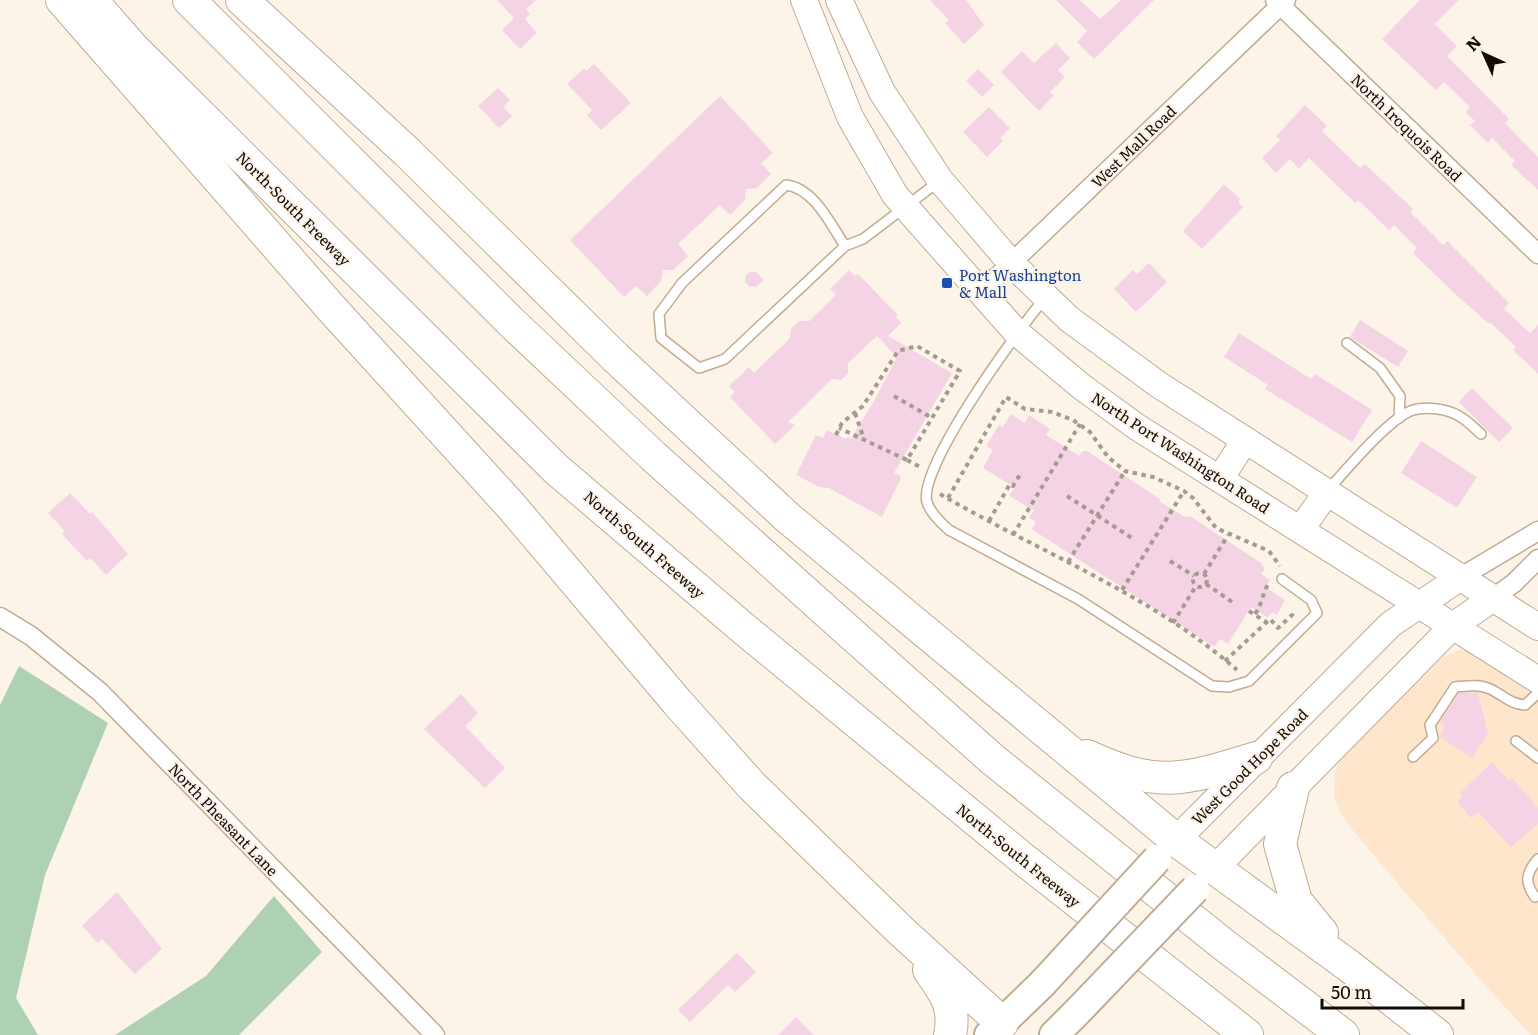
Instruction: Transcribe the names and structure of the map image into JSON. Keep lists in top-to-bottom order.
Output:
{
  "streets": {
    "highway": ["North-South Freeway"],
    "main road": ["North Port Washington Road", "West Good Hope Road"],
    "street": ["North Iroquois Road", "West Mall Road", "North Pheasant Lane"]
  },
  "crossings": [
    ["North Iroquois Road", "West Mall Road"],
    ["West Mall Road", "North Port Washington Road"],
    ["North Port Washington Road", "West Good Hope Road"]
  ],
  "places": {
    "transit": ["Port Washington & Mall"]
  },
  "scale_bar": "50 m",
  "north": "top left"
}
